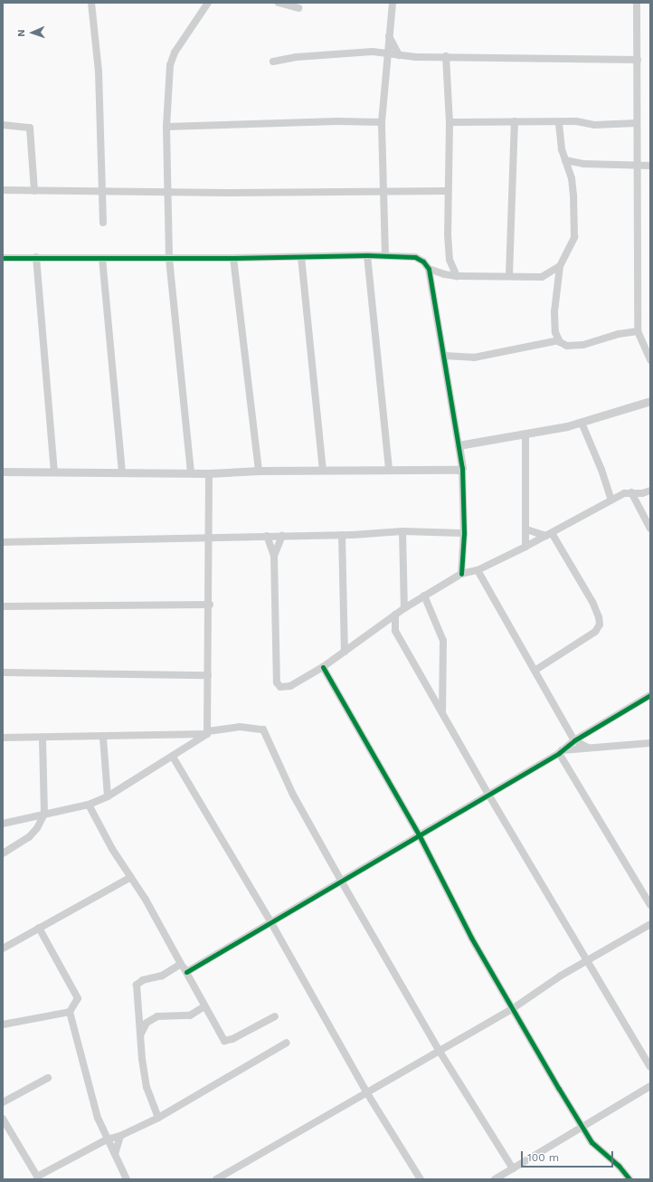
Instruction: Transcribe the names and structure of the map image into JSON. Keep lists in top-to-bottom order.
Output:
{
  "scale_bar": "100 m",
  "north": "left"
}
